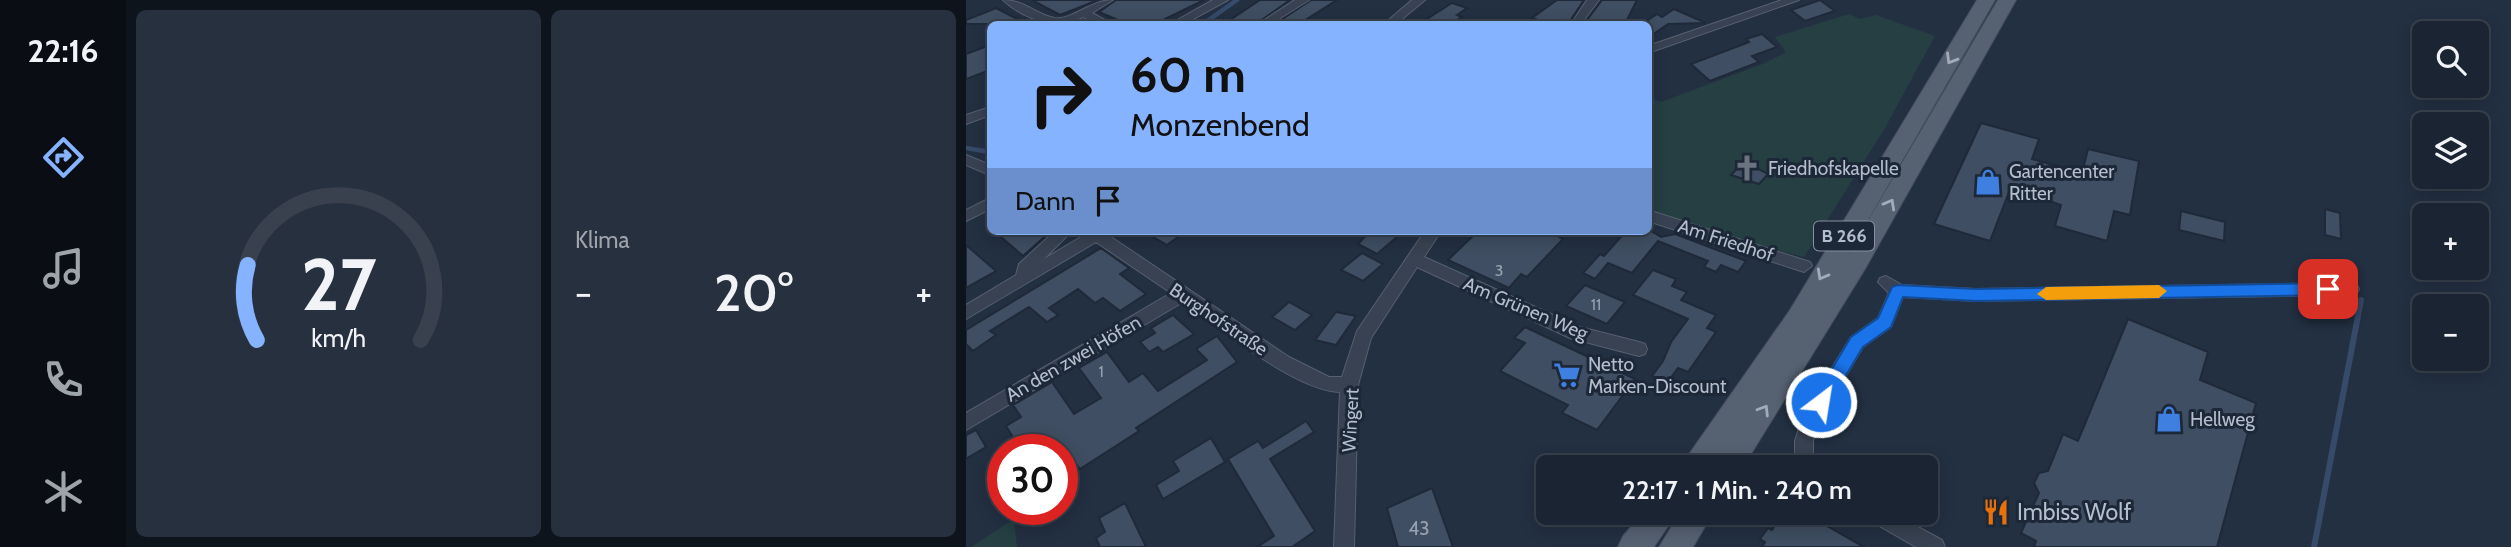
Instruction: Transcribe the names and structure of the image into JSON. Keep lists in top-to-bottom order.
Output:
{
  "streets": {
    "main road": ["B 266"],
    "street": [
      "Am Friedhof",
      "Am Grünen Weg",
      "Burghofstraße",
      "An den zwei Höfen",
      "Wingert"
    ]
  },
  "crossings": [
    ["Am Grünen Weg", "Wingert"],
    ["Burghofstraße", "An den zwei Höfen"],
    ["Burghofstraße", "Wingert"]
  ],
  "places": {
    "church": ["Friedhofskapelle"],
    "shop": ["Gartencenter Ritter", "Hellweg"],
    "supermarket": ["Netto Marken-Discount"],
    "restaurant": ["Imbiss Wolf"]
  },
  "house_numbers": [
    "3",
    "11",
    "1",
    "43"
  ],
  "page": {
    "tabs": "22:16",
    "tile": "Klima",
    "map_buttons": ["+", "−"],
    "turn": ["60 m", "Monzenbend"],
    "then": "Dann",
    "heat": ["−", "20°", "+"],
    "limit": "30",
    "trip": "22:17 · 1 Min. · 240 m",
    "gauge": ["27", "km/h"]
  }
}
